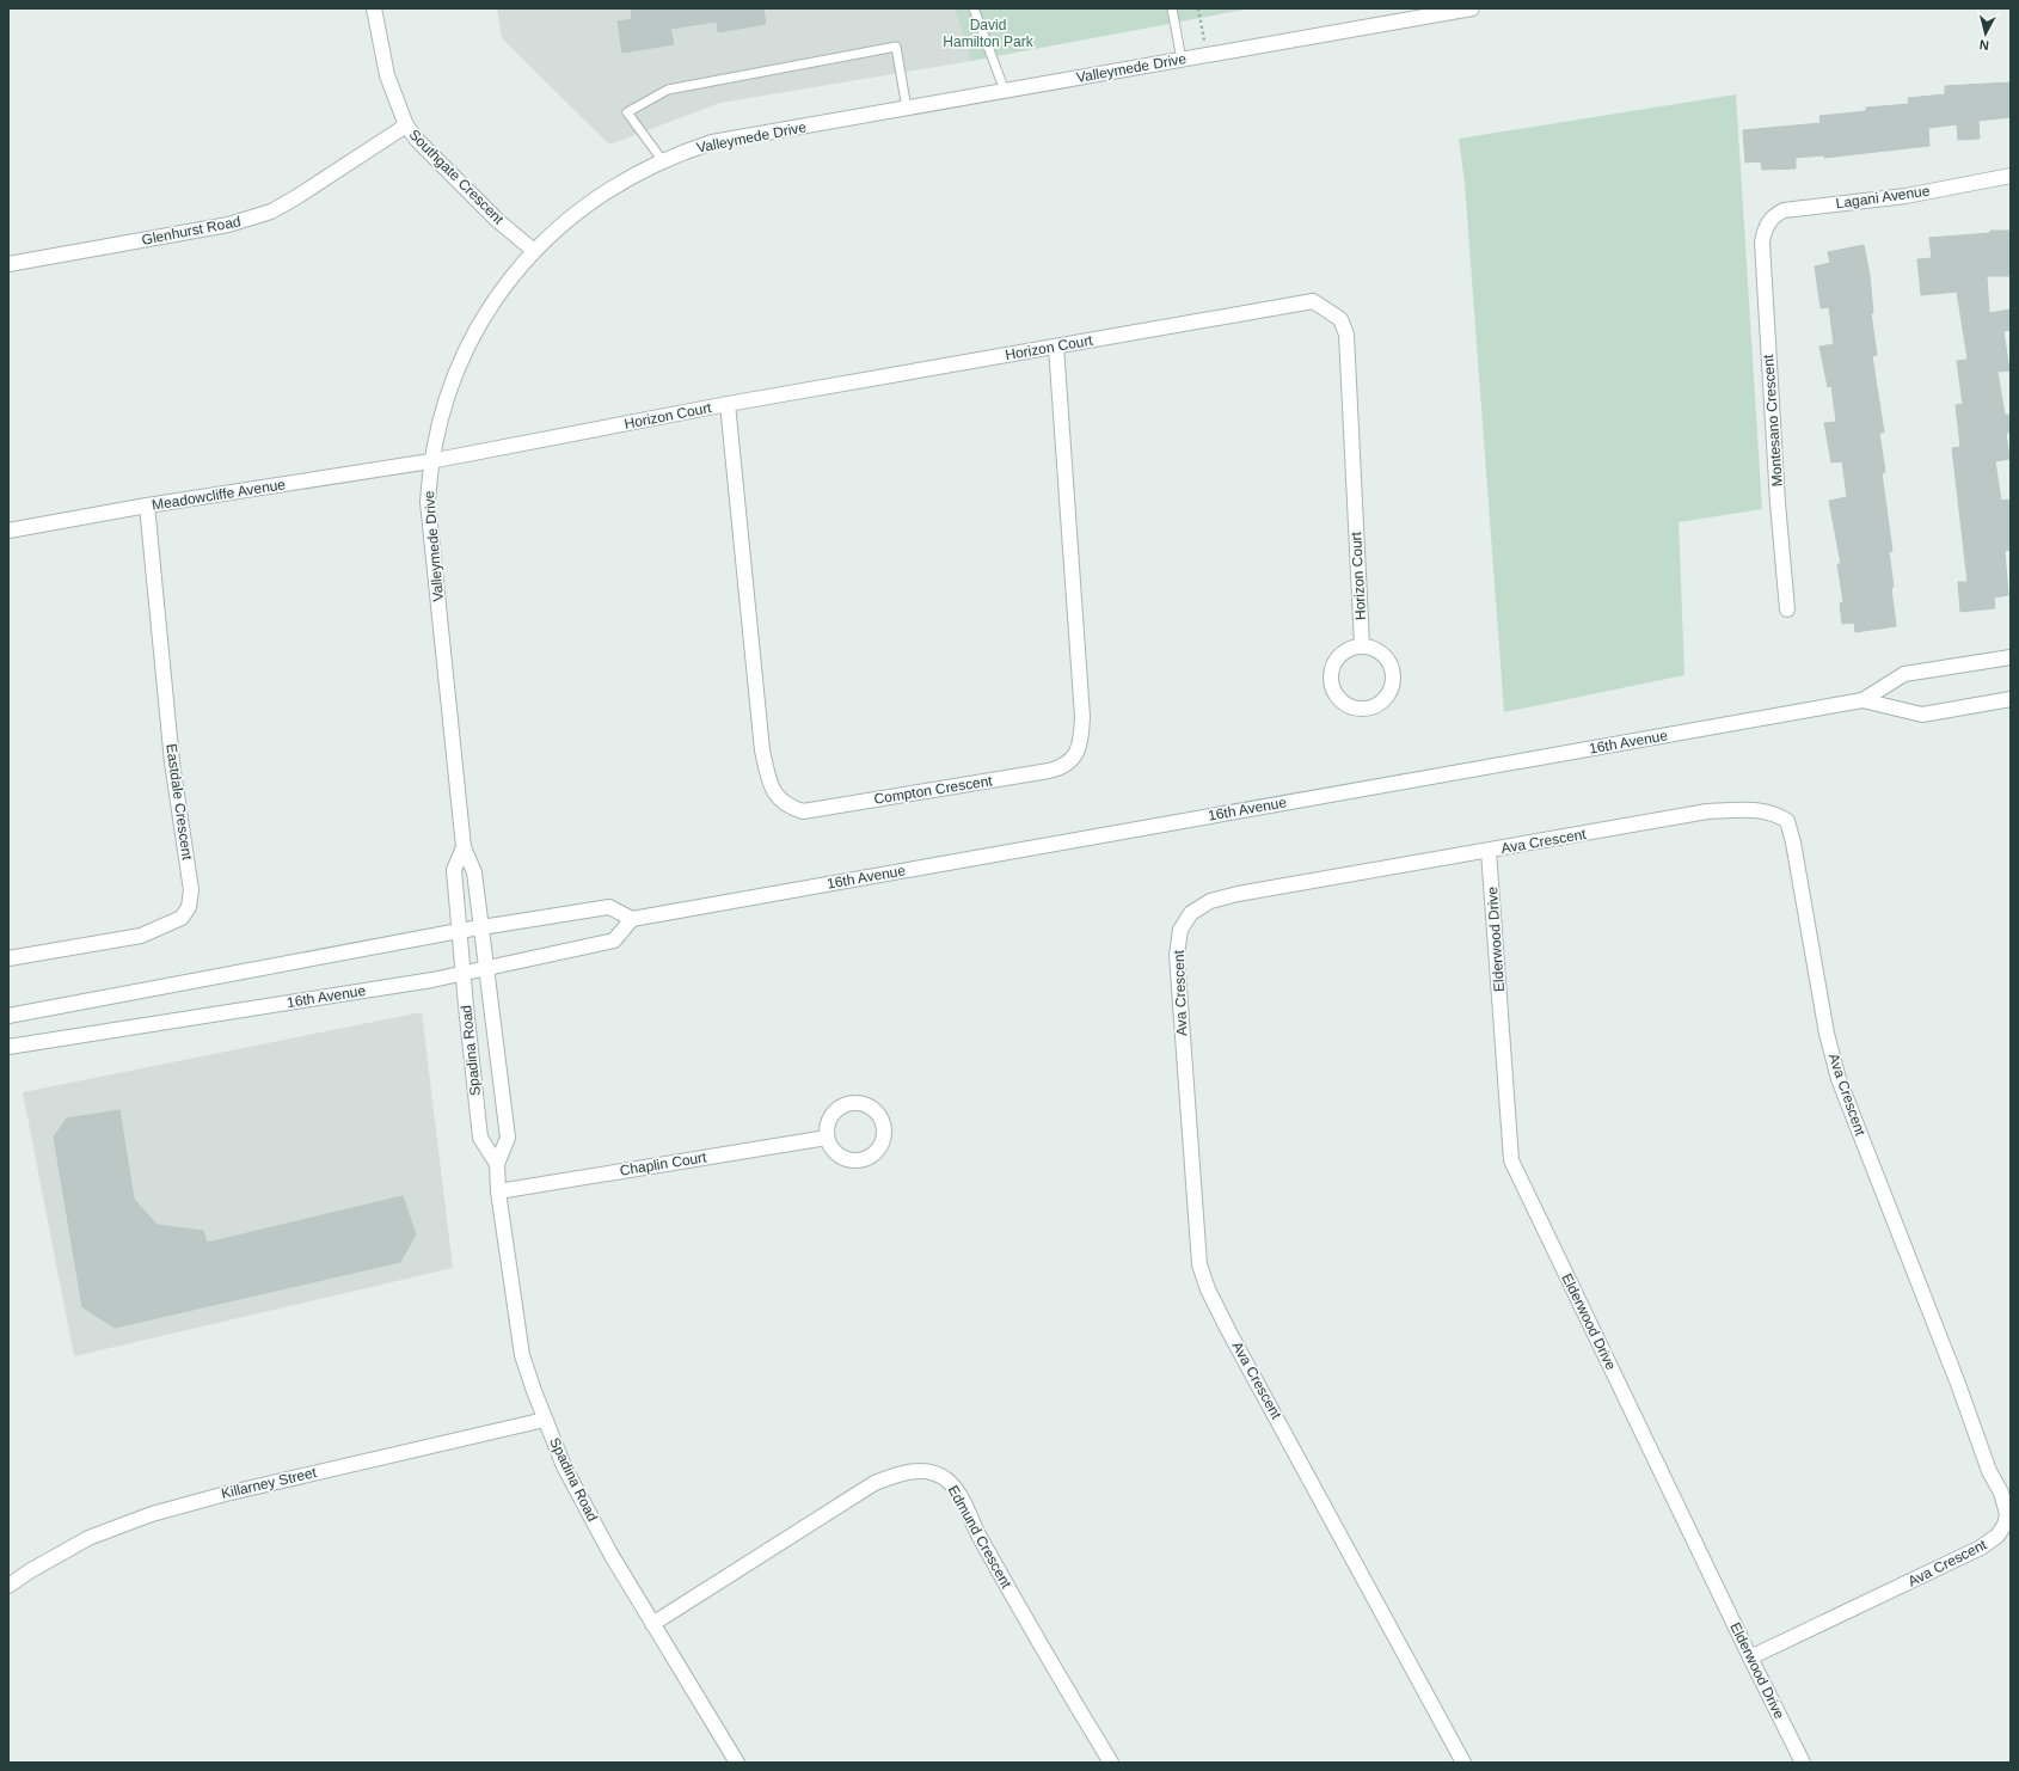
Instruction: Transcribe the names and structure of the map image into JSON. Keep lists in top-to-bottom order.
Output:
{
  "streets": {
    "street": [
      "Valleymede Drive",
      "Southgate Crescent",
      "Lagani Avenue",
      "Glenhurst Road",
      "Horizon Court",
      "Montesano Crescent",
      "Meadowcliffe Avenue",
      "16th Avenue",
      "Compton Crescent",
      "Eastdale Crescent",
      "Ava Crescent",
      "Elderwood Drive",
      "Spadina Road",
      "Chaplin Court",
      "Killarney Street",
      "Edmund Crescent"
    ]
  },
  "crossings": [
    ["Valleymede Drive", "Southgate Crescent"],
    ["Valleymede Drive", "Horizon Court"],
    ["Valleymede Drive", "Meadowcliffe Avenue"],
    ["Valleymede Drive", "Spadina Road"],
    ["Southgate Crescent", "Glenhurst Road"],
    ["Lagani Avenue", "Montesano Crescent"],
    ["Horizon Court", "Meadowcliffe Avenue"],
    ["Horizon Court", "Compton Crescent"],
    ["Meadowcliffe Avenue", "Eastdale Crescent"],
    ["16th Avenue", "Spadina Road"],
    ["Ava Crescent", "Elderwood Drive"],
    ["Spadina Road", "Chaplin Court"],
    ["Spadina Road", "Killarney Street"],
    ["Spadina Road", "Edmund Crescent"]
  ],
  "parks": ["David Hamilton Park"],
  "north": "bottom"
}
